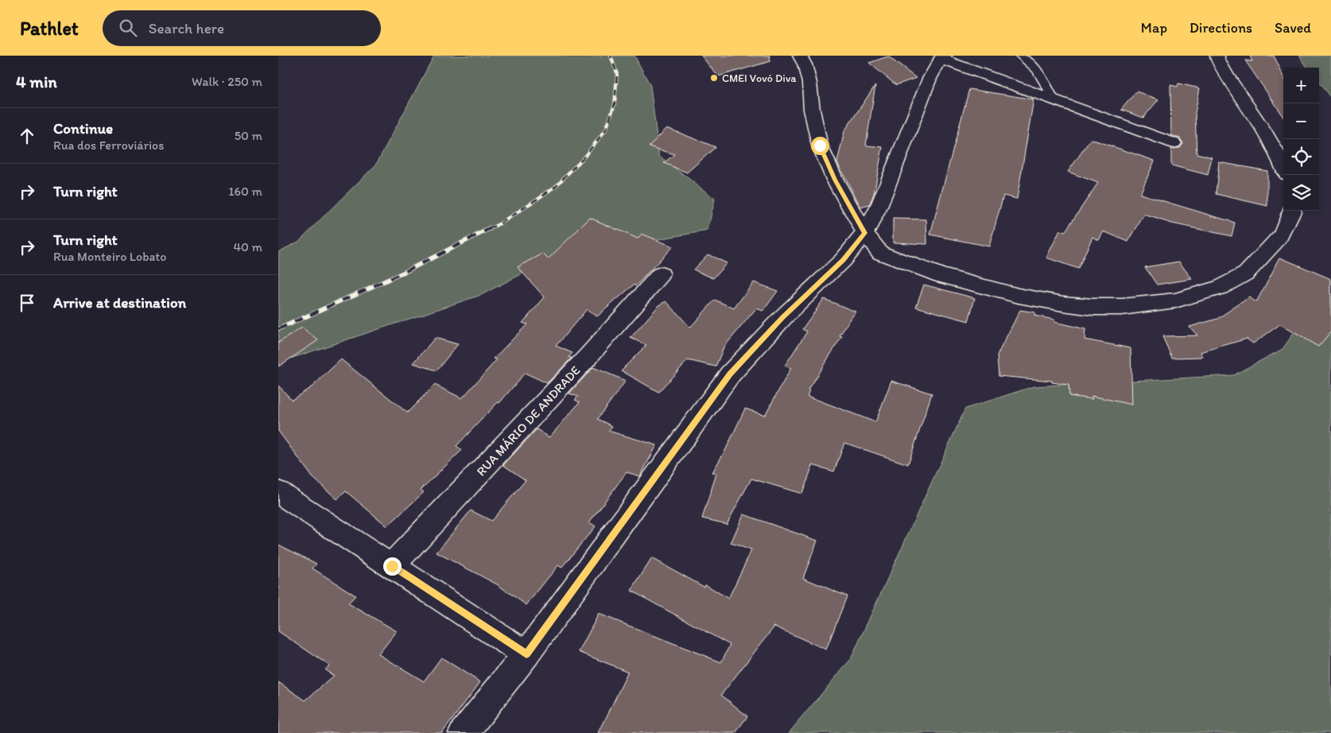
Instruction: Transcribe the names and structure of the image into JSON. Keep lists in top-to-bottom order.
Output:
{
  "streets": {
    "street": ["RUA MÁRIO DE ANDRADE"]
  },
  "places": ["CMEI Vovó Diva"],
  "page": {
    "header": "Pathlet",
    "search": "Search here",
    "nav": ["Map", "Directions", "Saved"],
    "heading": ["4 min", "Walk · 250 m"],
    "map_buttons": ["+", "−"],
    "list": [
      ["Continue", "Rua dos Ferroviários", "50 m"],
      ["Turn right", "160 m"],
      ["Turn right", "Rua Monteiro Lobato", "40 m"],
      "Arrive at destination"
    ]
  }
}
